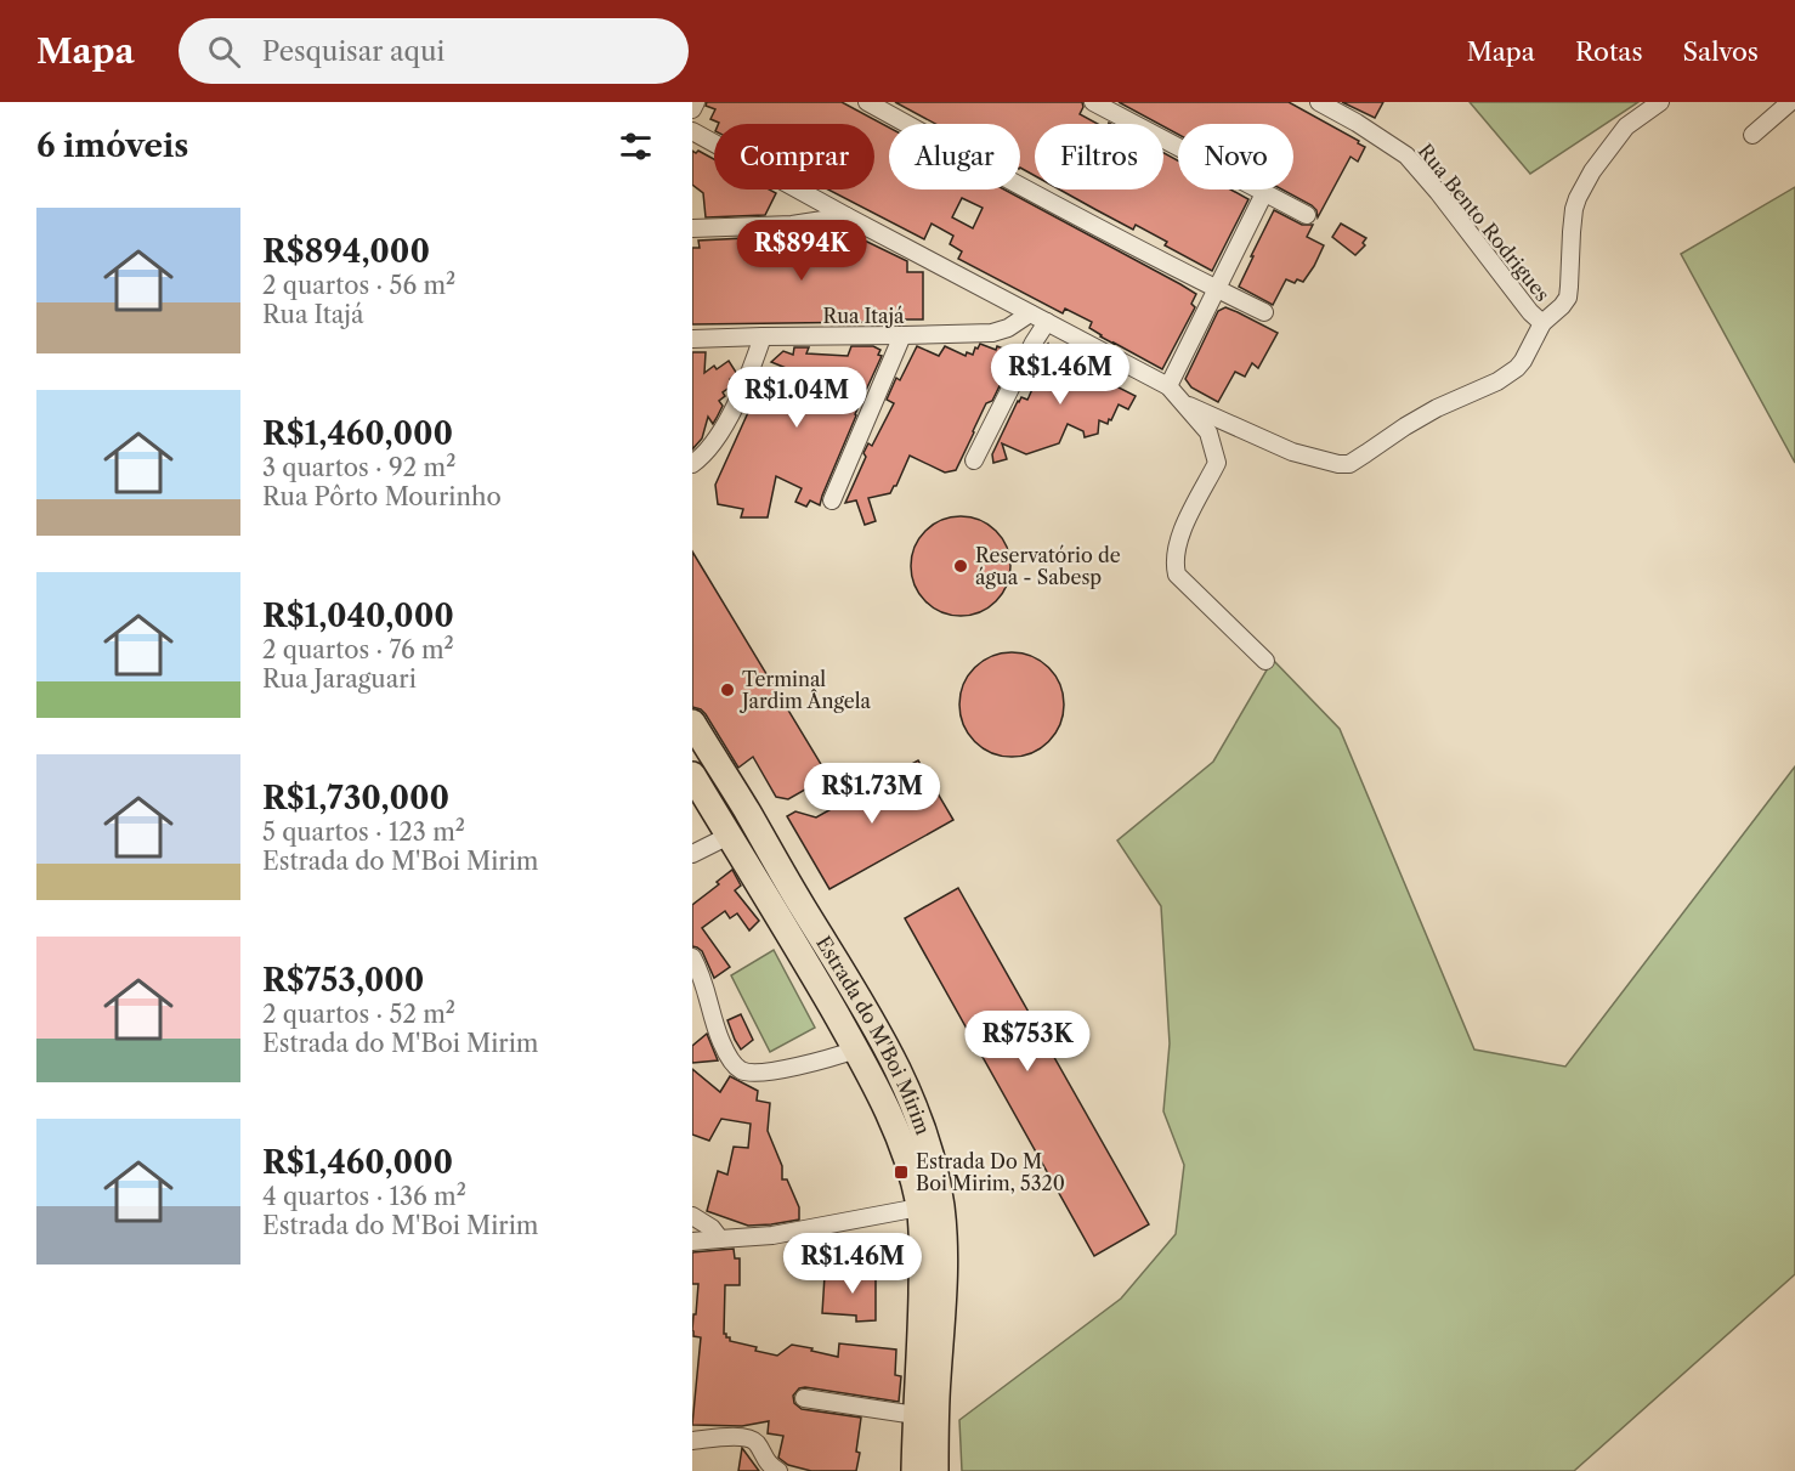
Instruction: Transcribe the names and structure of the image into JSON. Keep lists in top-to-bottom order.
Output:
{
  "streets": {
    "main road": ["Estrada do M'Boi Mirim"],
    "street": ["Rua Bento Rodrigues", "Rua Itajá"]
  },
  "places": {
    "other": ["Reservatório de água - Sabesp", "Terminal Jardim Ângela"],
    "transit": ["Estrada Do M Boi Mirim, 5320"]
  },
  "page": {
    "header": "Mapa",
    "search": "Pesquisar aqui",
    "nav": ["Mapa", "Rotas", "Salvos"],
    "heading": "6 imóveis",
    "chip": [
      "Comprar",
      "Alugar",
      "Filtros",
      "Novo"
    ],
    "list": [
      {
        "name": "R$894,000",
        "note": "2 quartos · 56 m² · Rua Itajá"
      },
      {
        "name": "R$1,460,000",
        "note": "3 quartos · 92 m² · Rua Pôrto Mourinho"
      },
      {
        "name": "R$1,040,000",
        "note": "2 quartos · 76 m² · Rua Jaraguari"
      },
      {
        "name": "R$1,730,000",
        "note": "5 quartos · 123 m² · Estrada do M'Boi Mirim"
      },
      {
        "name": "R$753,000",
        "note": "2 quartos · 52 m² · Estrada do M'Boi Mirim"
      },
      {
        "name": "R$1,460,000",
        "note": "4 quartos · 136 m² · Estrada do M'Boi Mirim"
      }
    ],
    "price": [
      "R$894K",
      "R$1.46M",
      "R$1.04M",
      "R$1.73M",
      "R$753K",
      "R$1.46M"
    ]
  }
}
